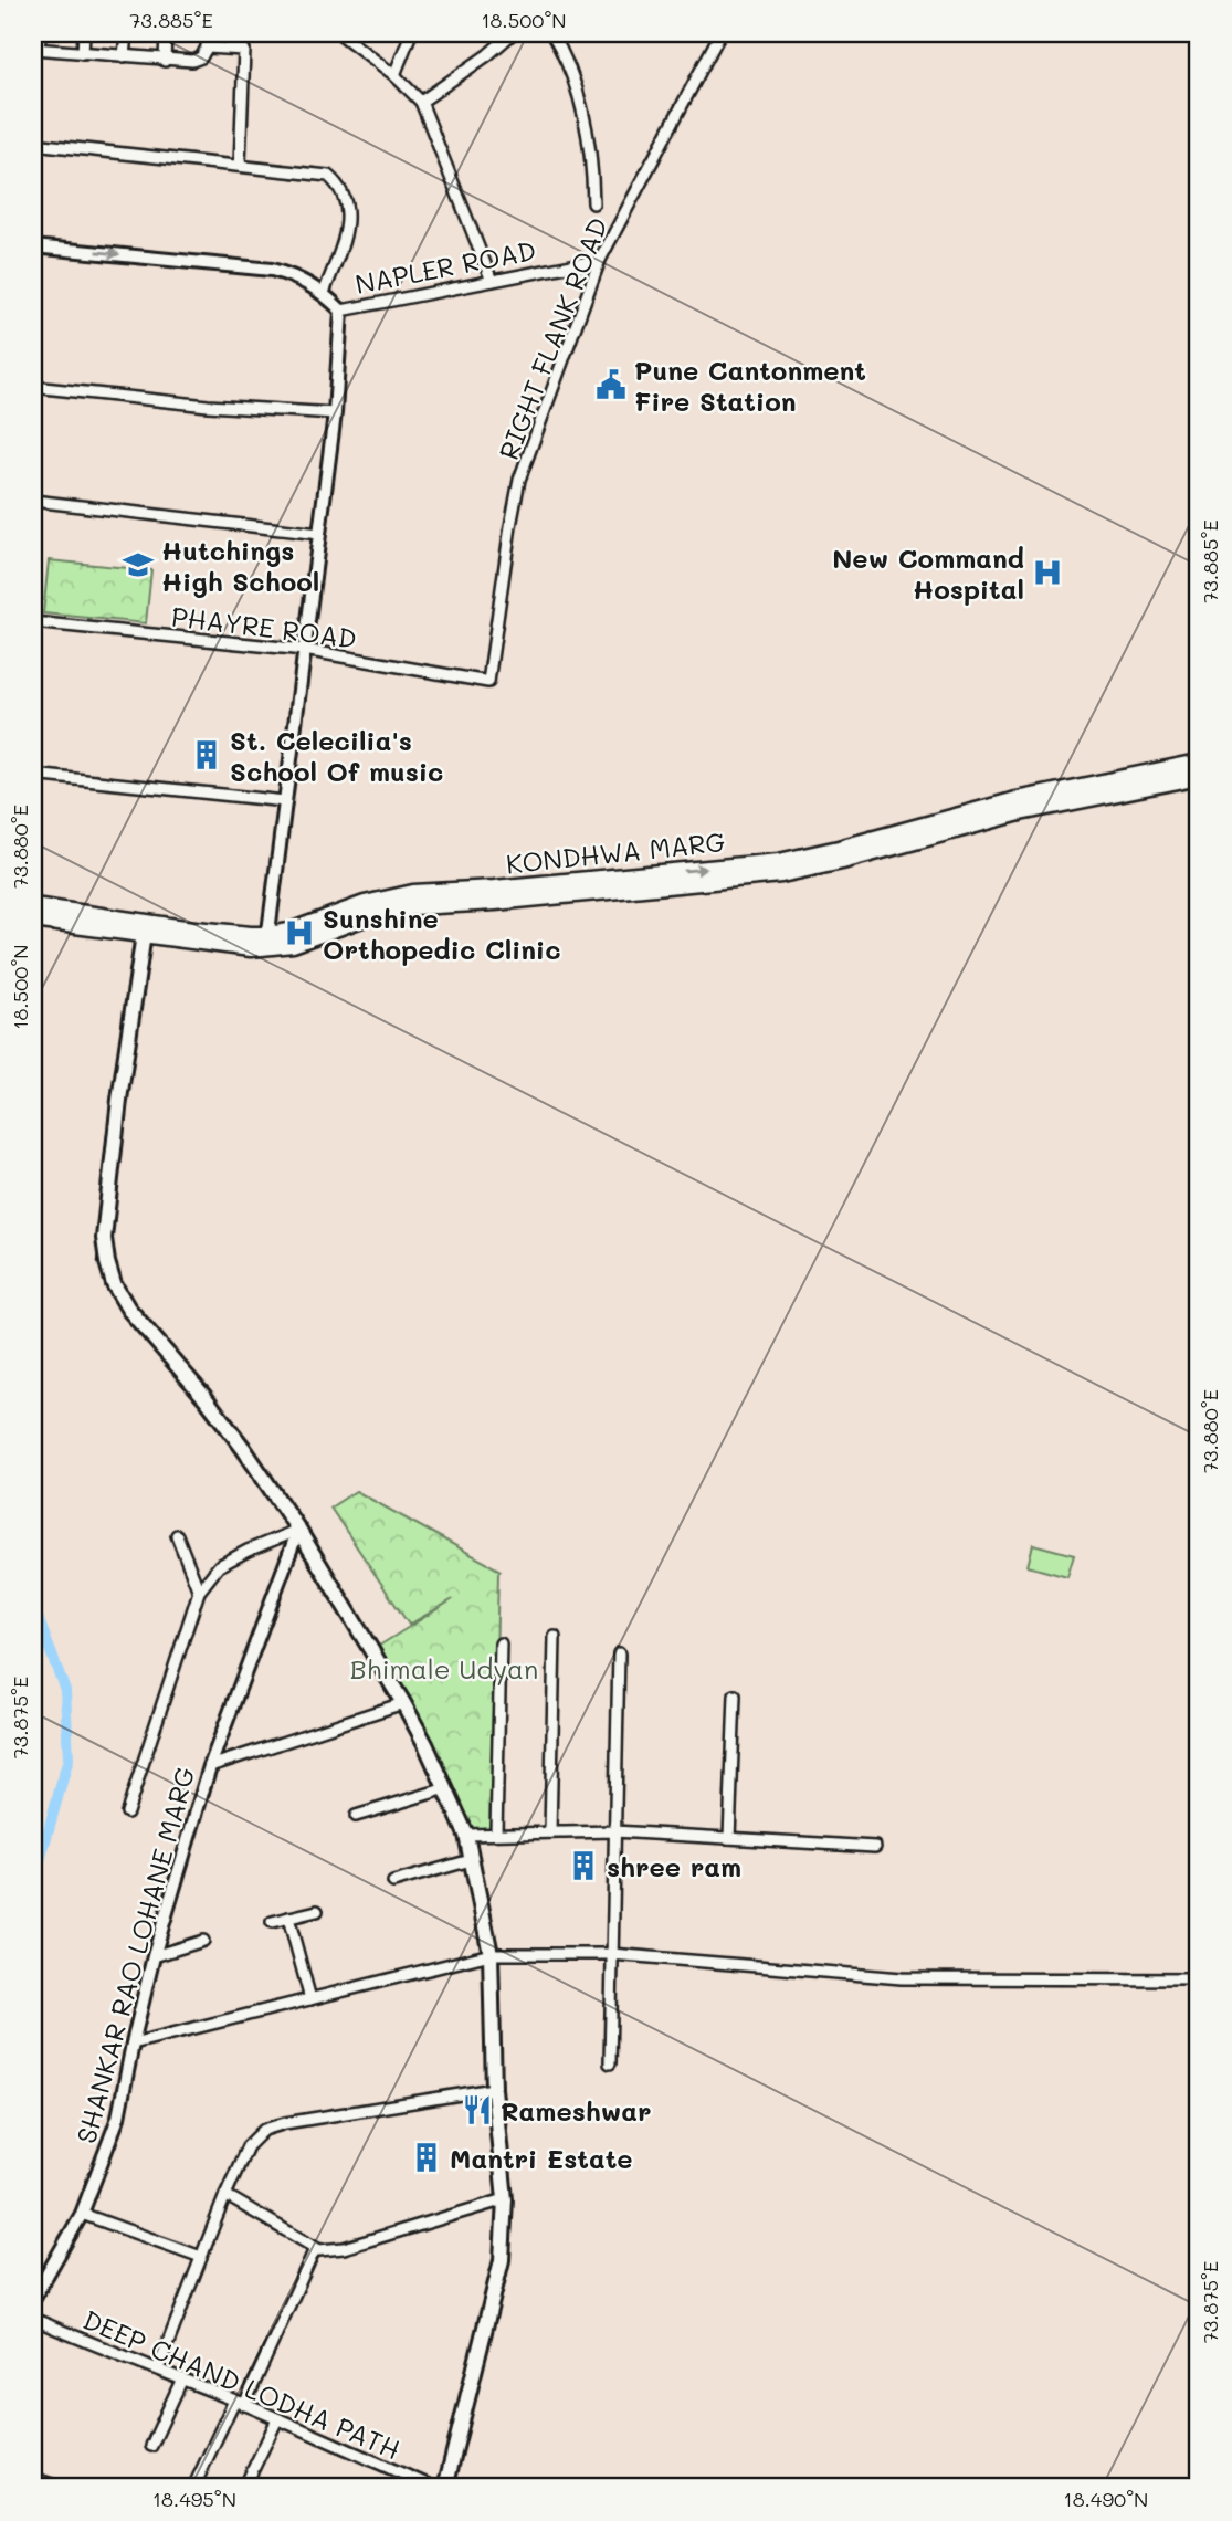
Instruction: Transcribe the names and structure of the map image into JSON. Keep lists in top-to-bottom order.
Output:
{
  "streets": {
    "main road": ["KONDHWA MARG"],
    "street": [
      "NAPLER ROAD",
      "RIGHT FLANK ROAD",
      "PHAYRE ROAD",
      "SHANKAR RAO LOHANE MARG",
      "DEEP CHAND LODHA PATH"
    ]
  },
  "crossings": [
    ["NAPLER ROAD", "RIGHT FLANK ROAD"],
    ["RIGHT FLANK ROAD", "PHAYRE ROAD"]
  ],
  "parks": ["Bhimale Udyan"],
  "places": {
    "public building": ["Pune Cantonment Fire Station"],
    "school or university": ["Hutchings High School"],
    "hospital": ["New Command Hospital", "Sunshine Orthopedic Clinic"],
    "building": ["St. Celecilia's School Of music", "shree ram", "Mantri Estate"],
    "restaurant": ["Rameshwar"]
  },
  "coordinates": [
    "73.885°E",
    "18.500°N",
    "73.880°E",
    "73.875°E",
    "18.495°N",
    "18.490°N"
  ]
}
